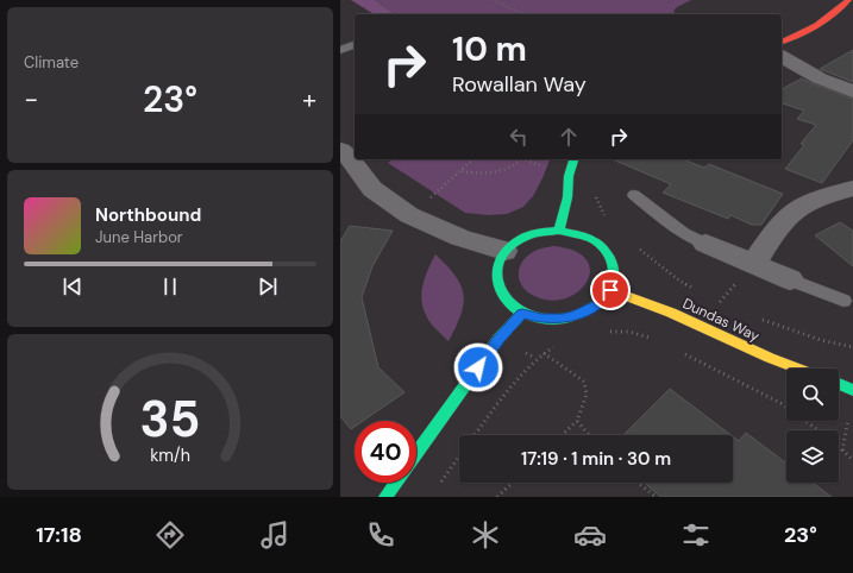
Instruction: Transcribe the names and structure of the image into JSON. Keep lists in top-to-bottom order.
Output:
{
  "streets": {
    "street": ["Dundas Way"]
  },
  "page": {
    "tile": "Climate",
    "turn": ["10 m", "Rowallan Way"],
    "heat": ["−", "23°", "+"],
    "song": ["Northbound", "June Harbor"],
    "limit": "40",
    "trip": "17:19 · 1 min · 30 m",
    "tabs": ["17:18", "23°"],
    "gauge": ["35", "km/h"]
  }
}
